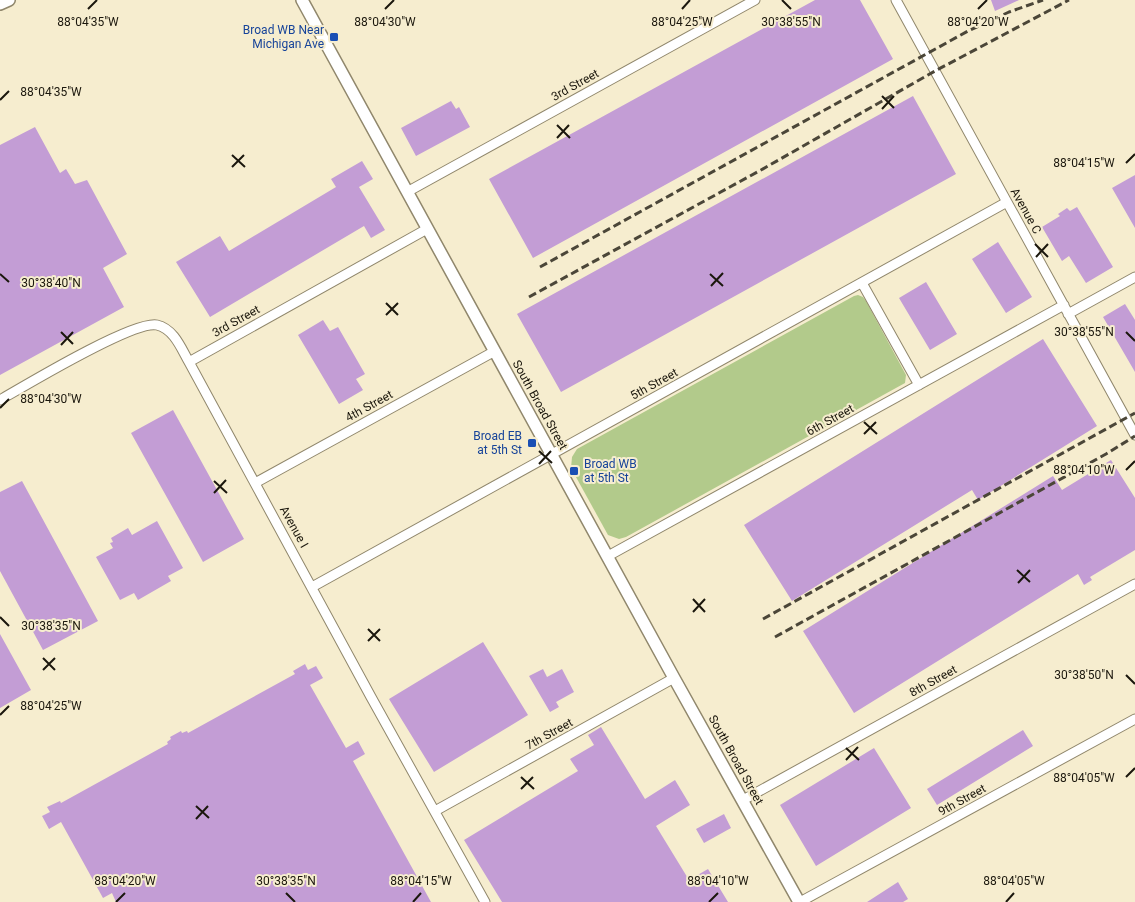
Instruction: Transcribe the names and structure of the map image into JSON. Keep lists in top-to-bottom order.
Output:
{
  "streets": {
    "street": [
      "3rd Street",
      "Avenue C",
      "5th Street",
      "South Broad Street",
      "4th Street",
      "6th Street",
      "Avenue I",
      "8th Street",
      "7th Street",
      "9th Street"
    ]
  },
  "crossings": [
    ["3rd Street", "South Broad Street"],
    ["3rd Street", "Avenue I"],
    ["Avenue C", "5th Street"],
    ["Avenue C", "6th Street"],
    ["5th Street", "South Broad Street"],
    ["5th Street", "Avenue I"],
    ["South Broad Street", "4th Street"],
    ["South Broad Street", "6th Street"],
    ["South Broad Street", "8th Street"],
    ["South Broad Street", "7th Street"],
    ["South Broad Street", "9th Street"],
    ["4th Street", "Avenue I"],
    ["Avenue I", "7th Street"]
  ],
  "places": {
    "transit": ["Broad WB Near Michigan Ave", "Broad EB at 5th St", "Broad WB at 5th St"]
  },
  "coordinates": [
    "30°38'55\"N",
    "88°04'35\"W",
    "88°04'30\"W",
    "88°04'25\"W",
    "88°04'20\"W",
    "88°04'15\"W",
    "30°38'40\"N",
    "88°04'10\"W",
    "30°38'35\"N",
    "30°38'50\"N",
    "88°04'05\"W"
  ]
}
